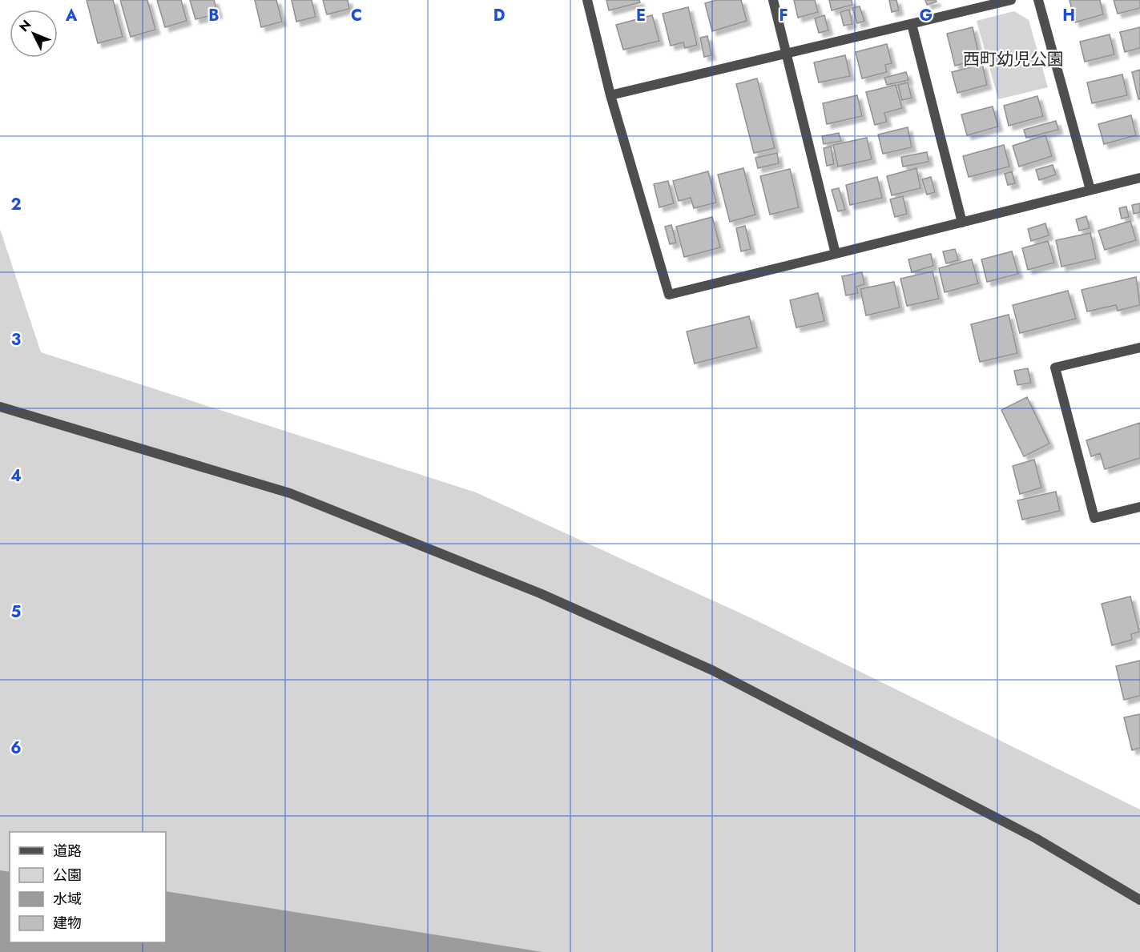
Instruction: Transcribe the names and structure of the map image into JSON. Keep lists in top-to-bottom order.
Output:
{
  "parks": ["西町幼児公園"],
  "legend": [
    "道路",
    "公園",
    "水域",
    "建物"
  ],
  "north": "top left",
  "grid": {
    "columns": [
      "A",
      "B",
      "C",
      "D",
      "E",
      "F",
      "G",
      "H"
    ],
    "rows": [
      "2",
      "3",
      "4",
      "5",
      "6"
    ]
  }
}
